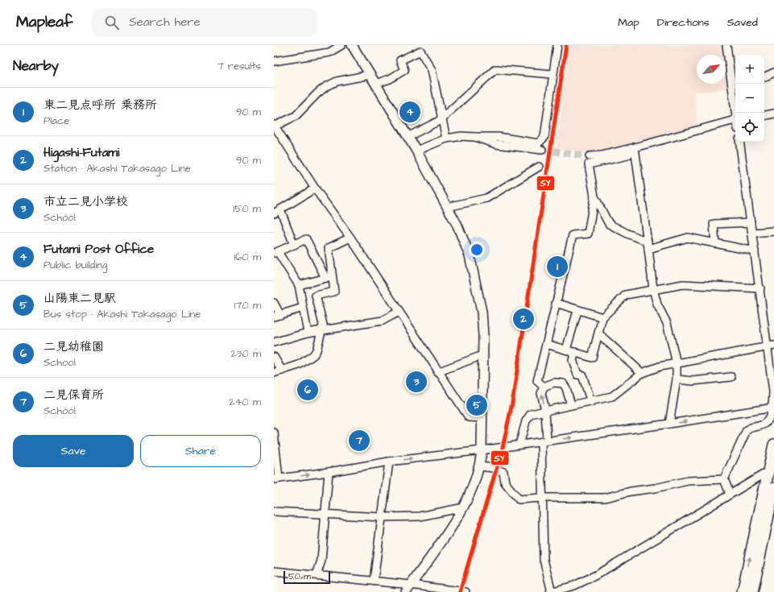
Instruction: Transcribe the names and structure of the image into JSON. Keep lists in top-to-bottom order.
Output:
{
  "lines": ["transit line SY"],
  "scale_bar": "50 m",
  "north": "top right",
  "page": {
    "header": "Mapleaf",
    "search": "Search here",
    "nav": ["Map", "Directions", "Saved"],
    "heading": ["Nearby", "7 results"],
    "map_buttons": ["+", "−"],
    "list": [
      {
        "mark": "1",
        "name": "東二見点呼所 乗務所",
        "note": "Place",
        "value": "90 m"
      },
      {
        "mark": "2",
        "name": "Higashi-Futami",
        "note": "Station · Akashi Takasago Line",
        "value": "90 m"
      },
      {
        "mark": "3",
        "name": "市立二見小学校",
        "note": "School",
        "value": "150 m"
      },
      {
        "mark": "4",
        "name": "Futami Post Office",
        "note": "Public building",
        "value": "160 m"
      },
      {
        "mark": "5",
        "name": "山陽東二見駅",
        "note": "Bus stop · Akashi Takasago Line",
        "value": "170 m"
      },
      {
        "mark": "6",
        "name": "二見幼稚園",
        "note": "School",
        "value": "230 m"
      },
      {
        "mark": "7",
        "name": "二見保育所",
        "note": "School",
        "value": "240 m"
      }
    ],
    "pins": [
      "4",
      "1",
      "2",
      "3",
      "6",
      "5",
      "7"
    ],
    "buttons": ["Save", "Share"],
    "scale": "50 m"
  }
}
